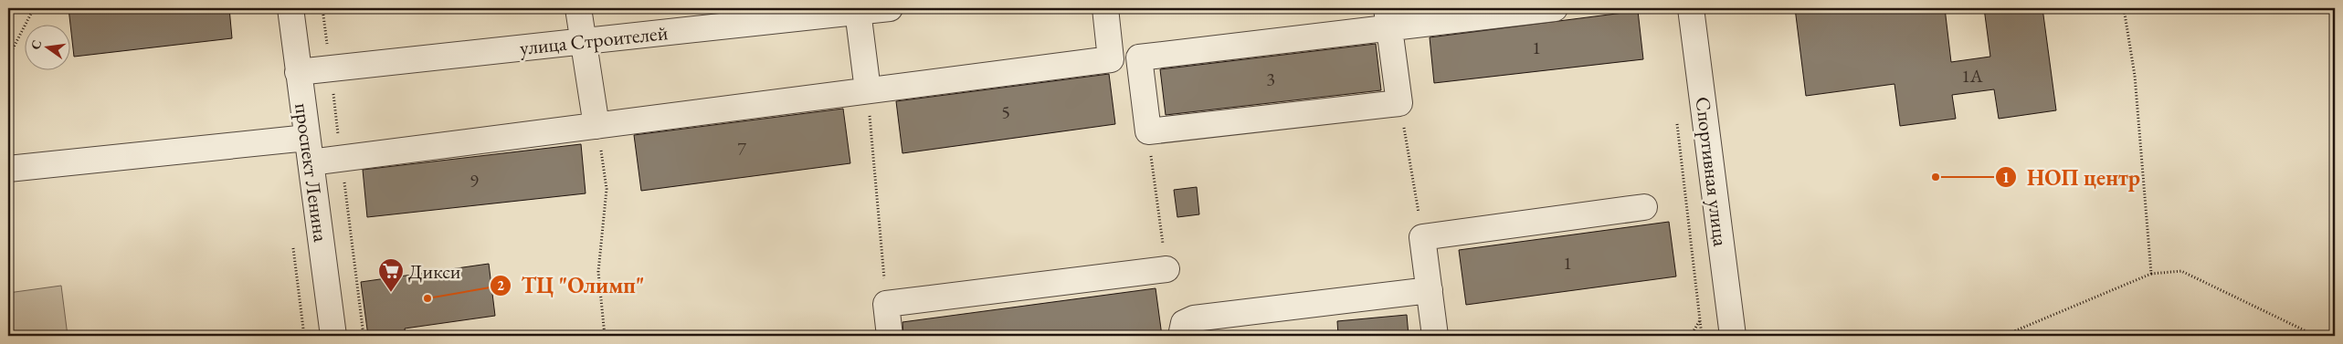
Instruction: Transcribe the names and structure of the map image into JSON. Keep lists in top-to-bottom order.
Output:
{
  "streets": {
    "street": ["улица Строителей", "Спортивная улица", "проспект Ленина"]
  },
  "crossings": [
    ["улица Строителей", "проспект Ленина"]
  ],
  "places": {
    "other": ["НОП центр", "ТЦ \"Олимп\""],
    "supermarket": ["Дикси"]
  },
  "house_numbers": [
    "1",
    "1А",
    "3",
    "5",
    "7",
    "9",
    "1"
  ],
  "north": "left"
}
